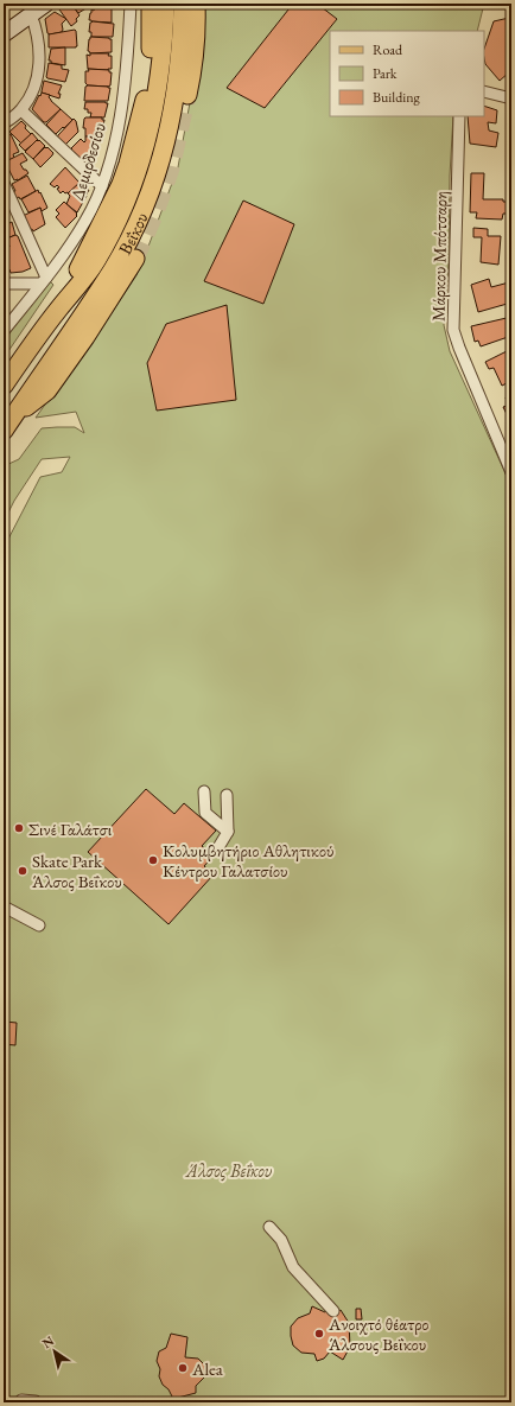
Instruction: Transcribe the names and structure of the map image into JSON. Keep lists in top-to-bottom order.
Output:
{
  "streets": {
    "main road": ["Βεΐκου"],
    "street": ["Δεμιρδεσίου", "Μάρκου Μπότσαρη"]
  },
  "parks": ["Άλσος Βεΐκου"],
  "places": [
    "Σινέ Γαλάτσι",
    "Κολυμβητήριο Αθλητικού Κέντρου Γαλατσίου",
    "Skate Park Άλσος Βεΐκου",
    "Ανοιχτό θέατρο Άλσους Βεΐκου",
    "Alea"
  ],
  "legend": ["Road", "Park", "Building"],
  "north": "top left"
}
